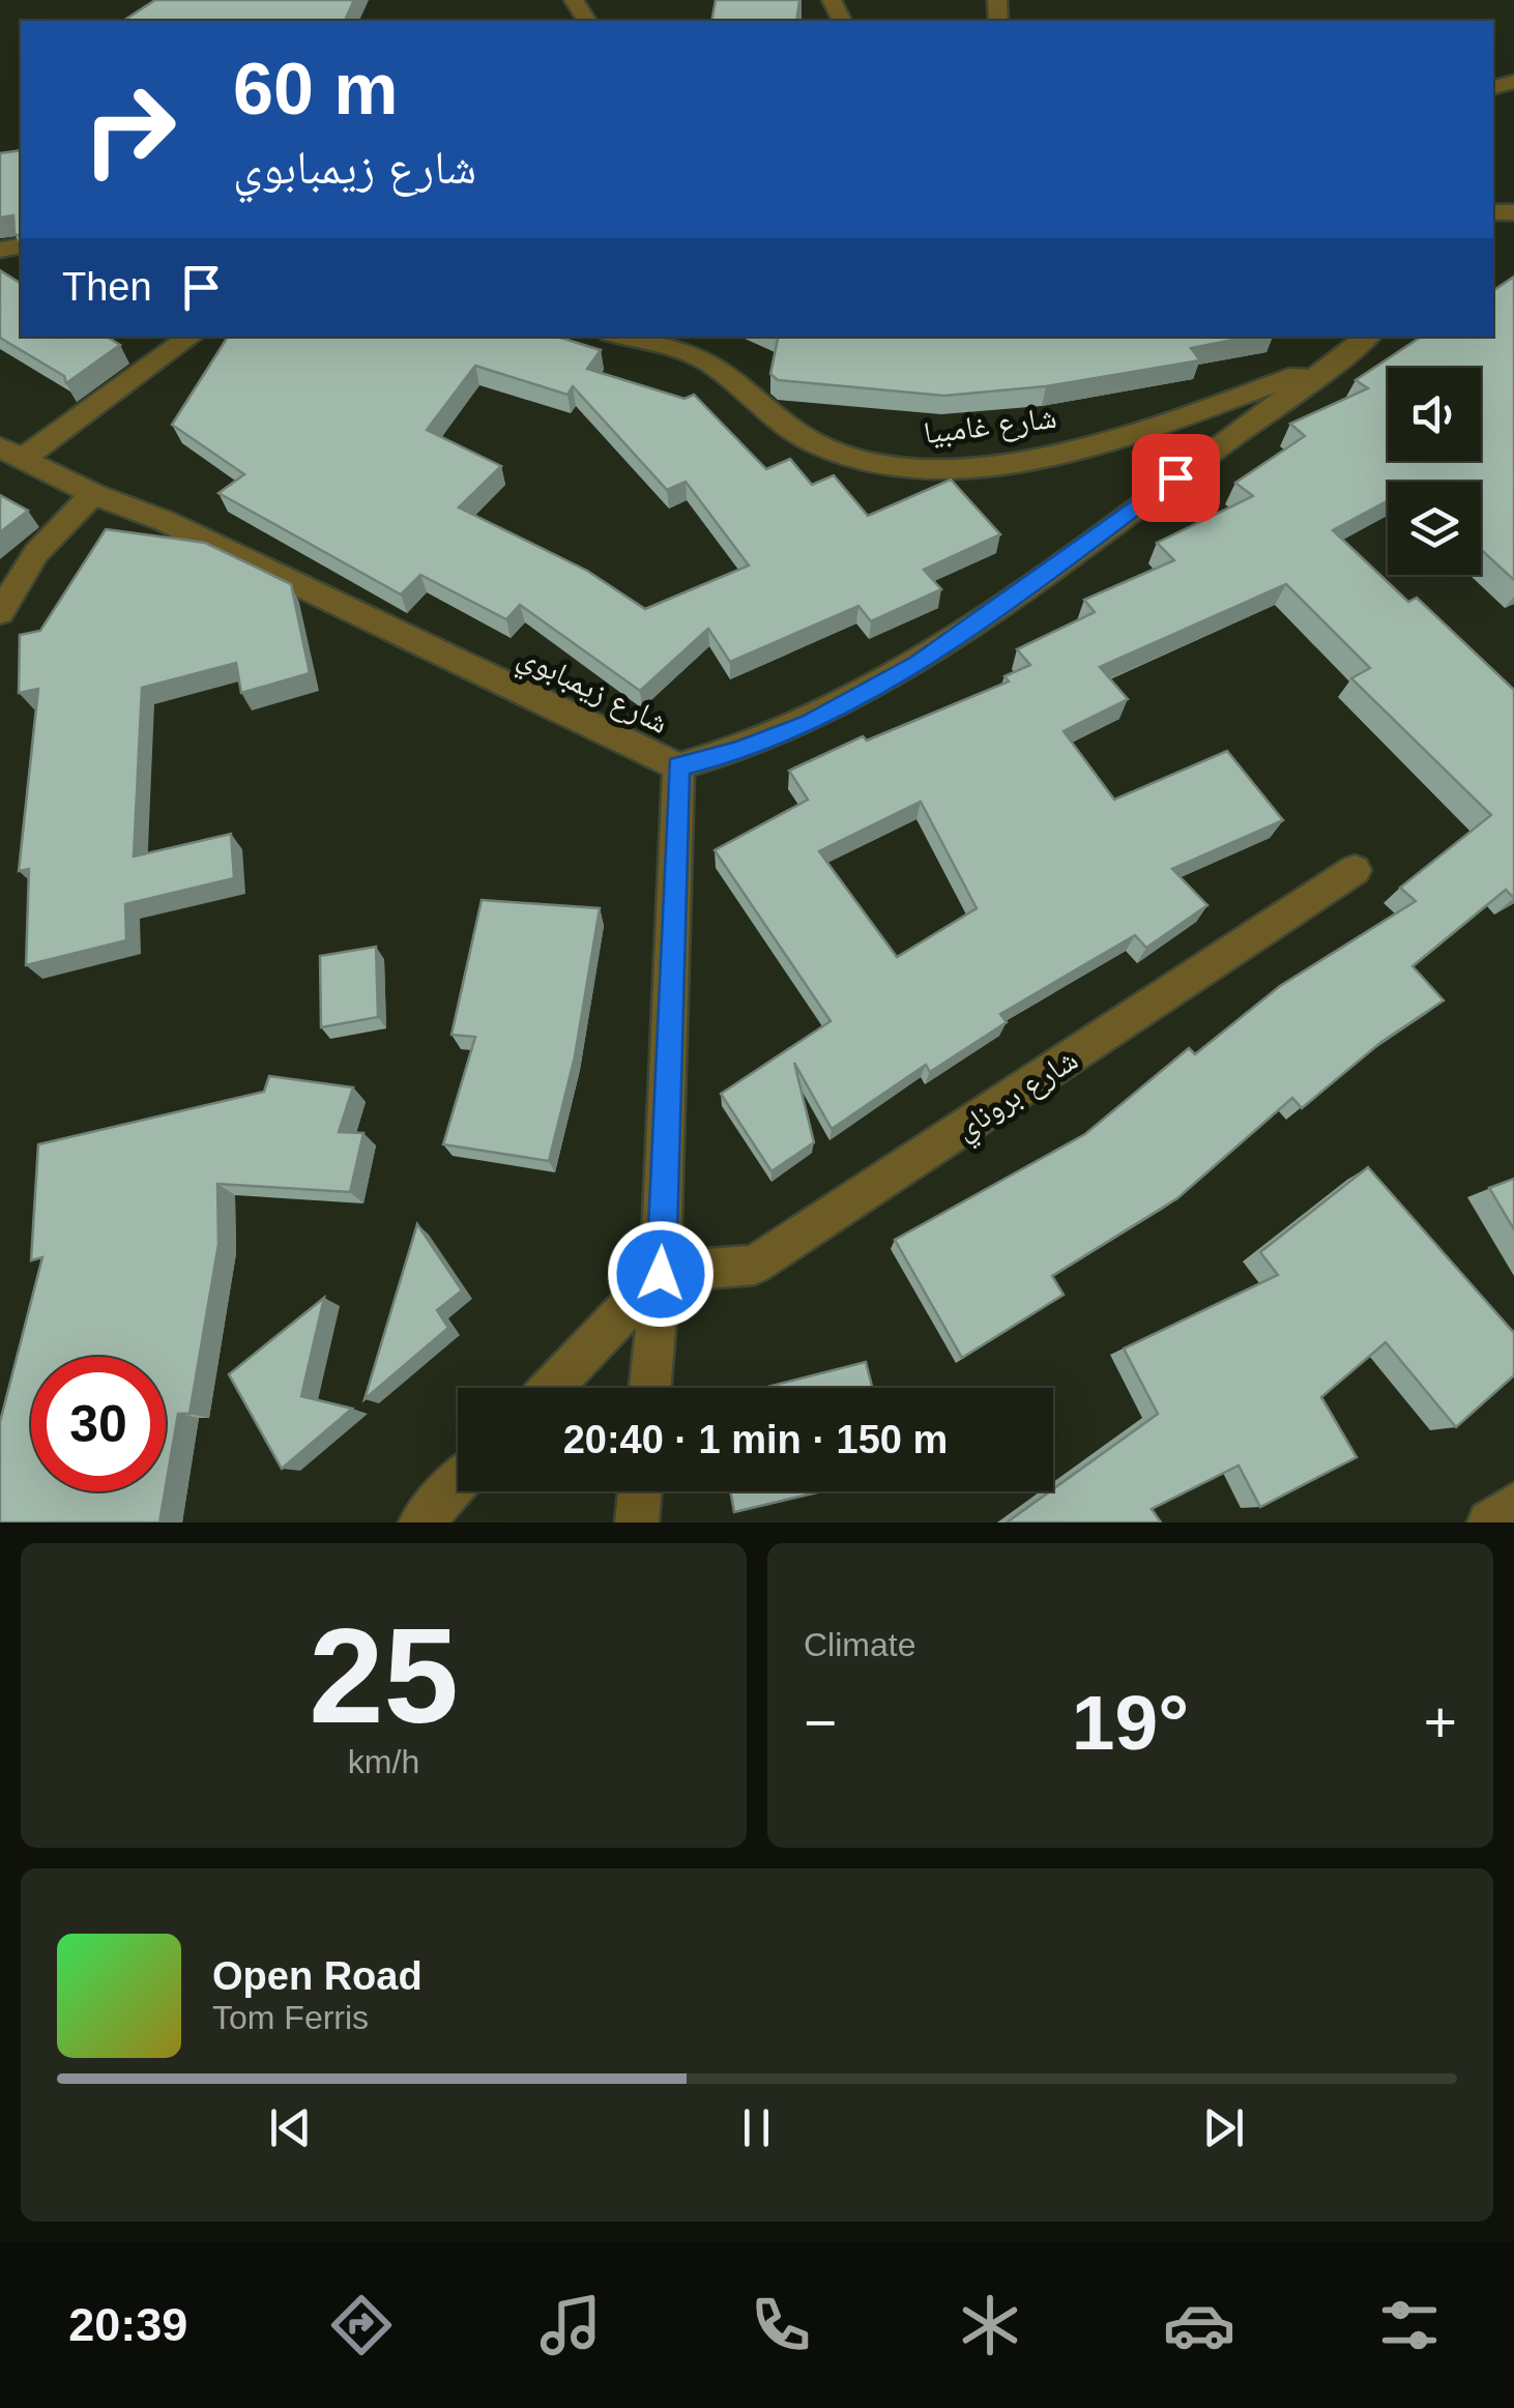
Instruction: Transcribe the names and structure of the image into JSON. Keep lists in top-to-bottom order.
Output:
{
  "streets": {
    "street": ["شارع غامبيا", "شارع زيمبابوي", "شارع بروناي"]
  },
  "crossings": [
    ["شارع غامبيا", "شارع زيمبابوي"]
  ],
  "page": {
    "turn": ["60 m", "شارع زيمبابوي"],
    "then": "Then",
    "limit": "30",
    "trip": "20:40 · 1 min · 150 m",
    "tile": [
      ["25", "km/h"],
      "Climate"
    ],
    "heat": ["−", "19°", "+"],
    "song": ["Open Road", "Tom Ferris"],
    "tabs": "20:39"
  }
}
